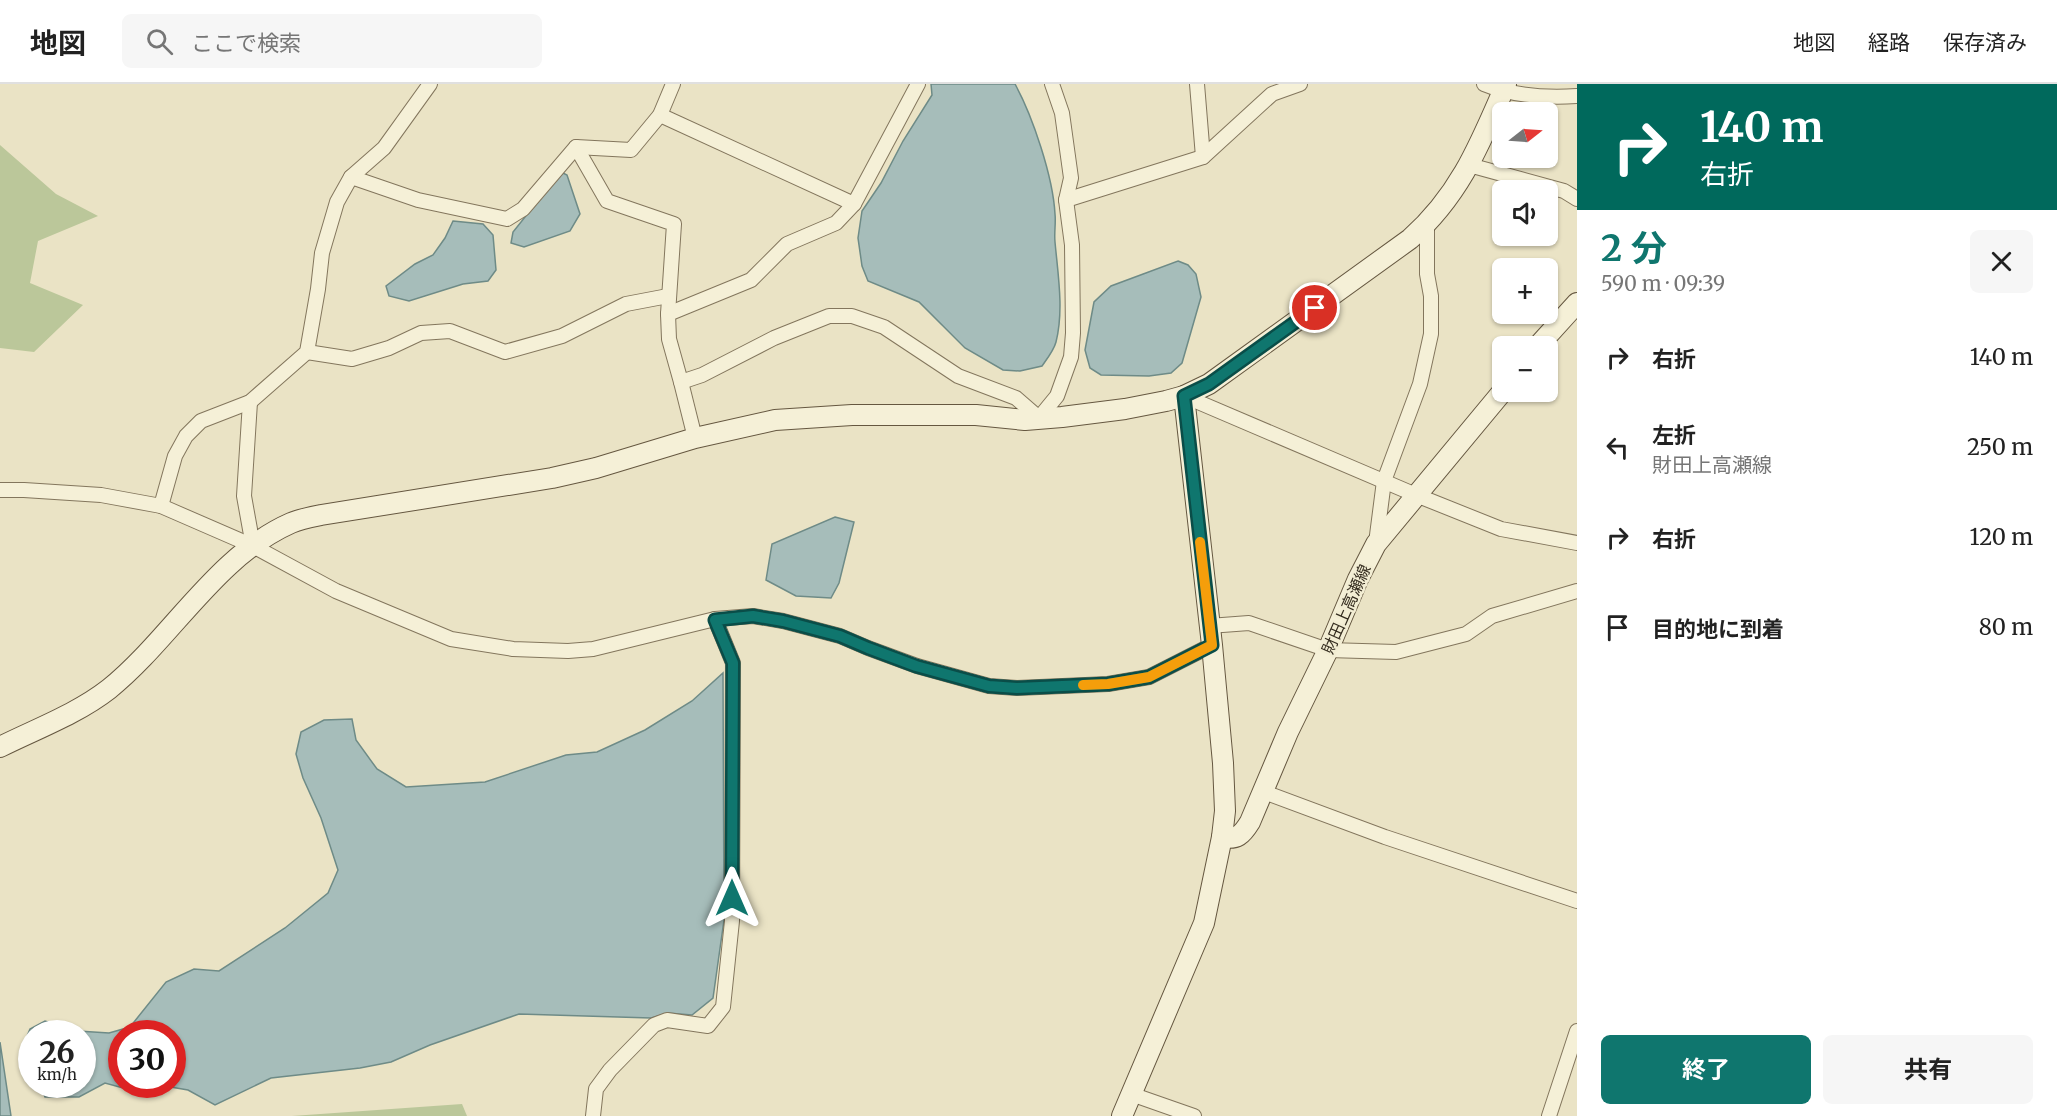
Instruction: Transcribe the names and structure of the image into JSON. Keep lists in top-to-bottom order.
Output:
{
  "streets": {
    "street": ["財田上高瀬線"]
  },
  "north": "right",
  "page": {
    "header": "地図",
    "search": "ここで検索",
    "nav": ["地図", "経路", "保存済み"],
    "turn": ["140 m", "右折"],
    "map_buttons": ["+", "−"],
    "heading": ["2 分", "590 m · 09:39"],
    "list": [
      {
        "name": "右折",
        "value": "140 m"
      },
      {
        "name": "左折",
        "note": "財田上高瀬線",
        "value": "250 m"
      },
      {
        "name": "右折",
        "value": "120 m"
      },
      {
        "name": "目的地に到着",
        "value": "80 m"
      }
    ],
    "speed": "26 km/h",
    "limit": "30",
    "buttons": ["終了", "共有"]
  }
}
